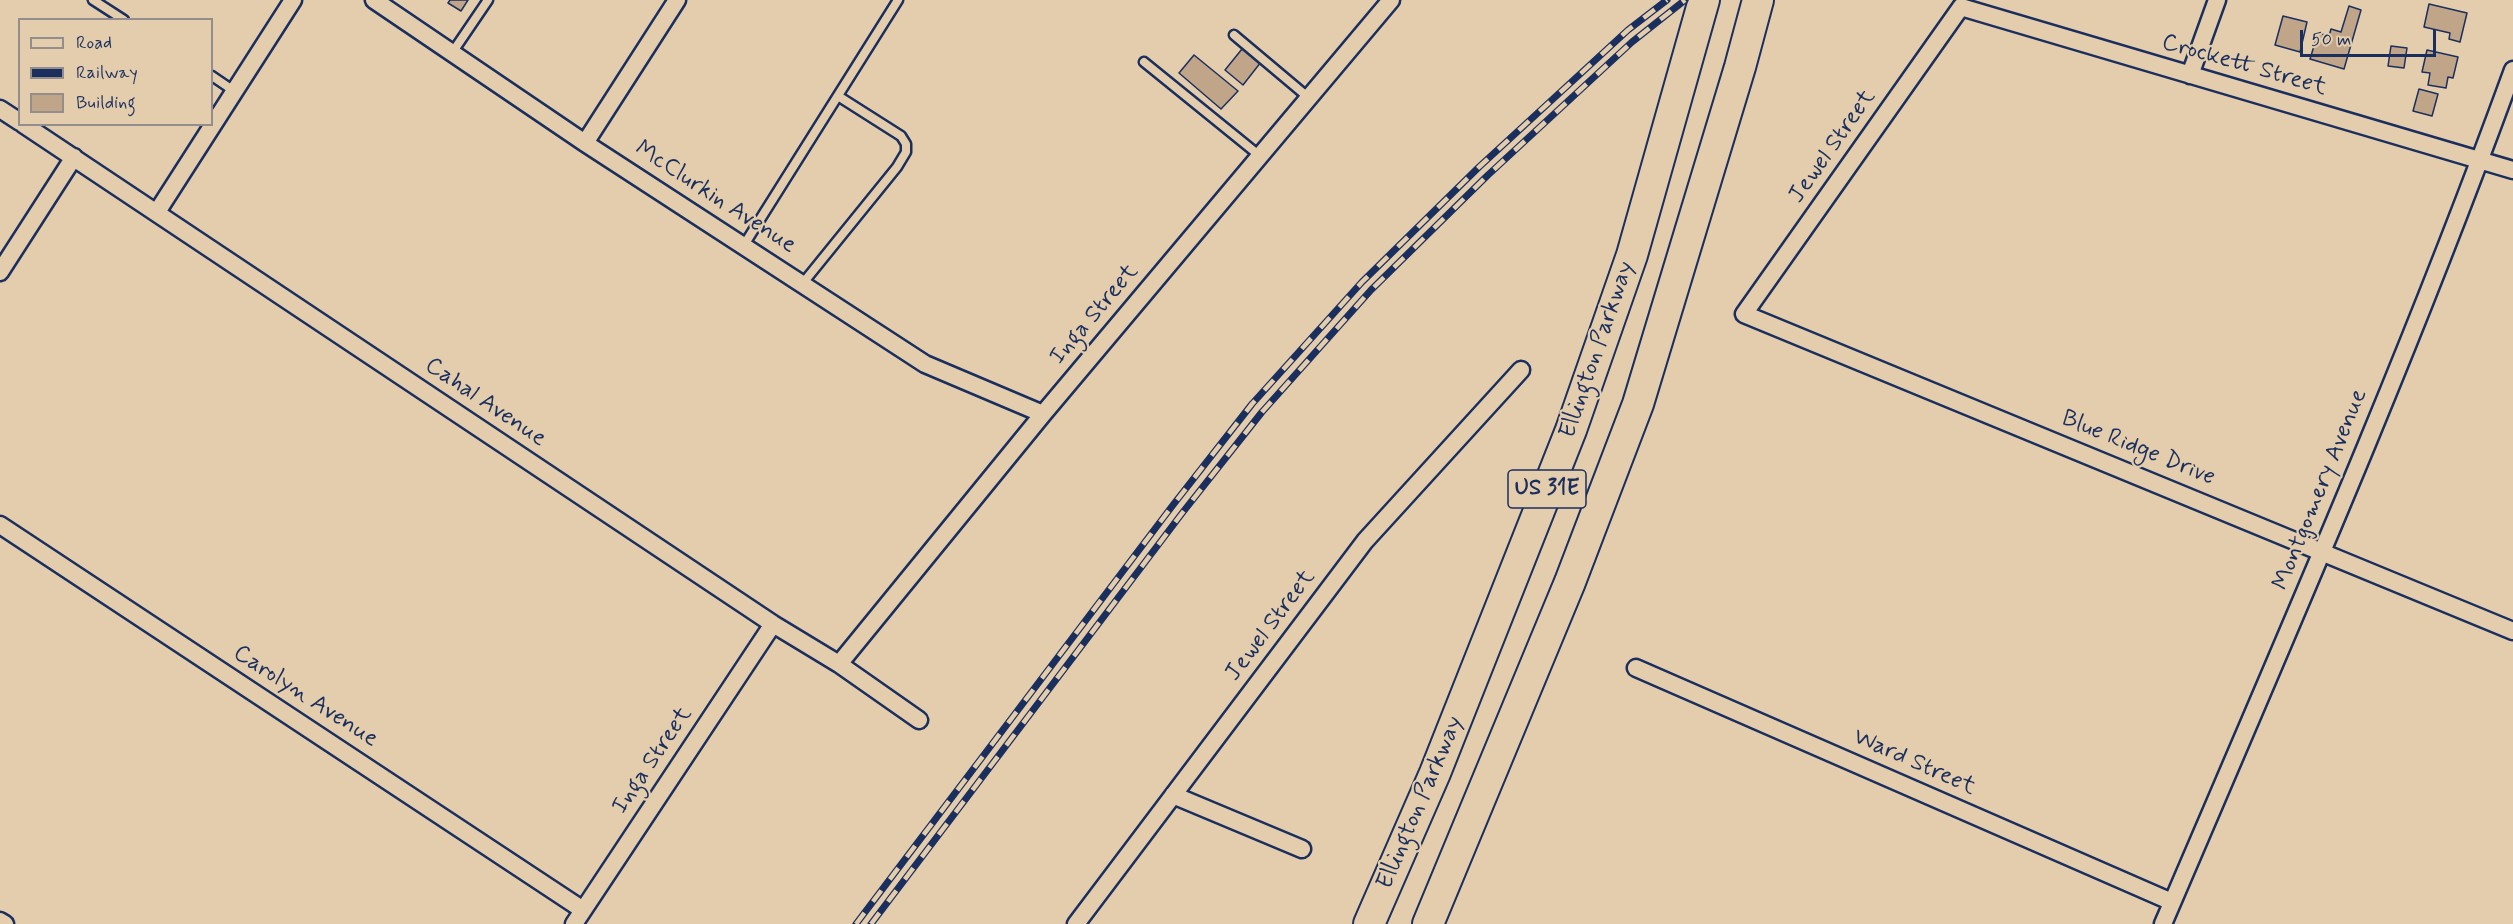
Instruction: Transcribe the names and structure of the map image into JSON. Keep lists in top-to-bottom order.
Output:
{
  "streets": {
    "highway": ["Ellington Parkway", "US 31E"],
    "street": [
      "Crockett Street",
      "Jewel Street",
      "McClurkin Avenue",
      "Inga Street",
      "Cahal Avenue",
      "Blue Ridge Drive",
      "Montgomery Avenue",
      "Carolyn Avenue",
      "Ward Street"
    ]
  },
  "crossings": [
    ["Crockett Street", "Jewel Street"],
    ["Crockett Street", "Montgomery Avenue"],
    ["Jewel Street", "Blue Ridge Drive"],
    ["McClurkin Avenue", "Inga Street"],
    ["Inga Street", "Cahal Avenue"],
    ["Inga Street", "Carolyn Avenue"],
    ["Blue Ridge Drive", "Montgomery Avenue"],
    ["Montgomery Avenue", "Ward Street"]
  ],
  "legend": ["Road", "Railway", "Building"],
  "scale_bar": "50 m"
}
